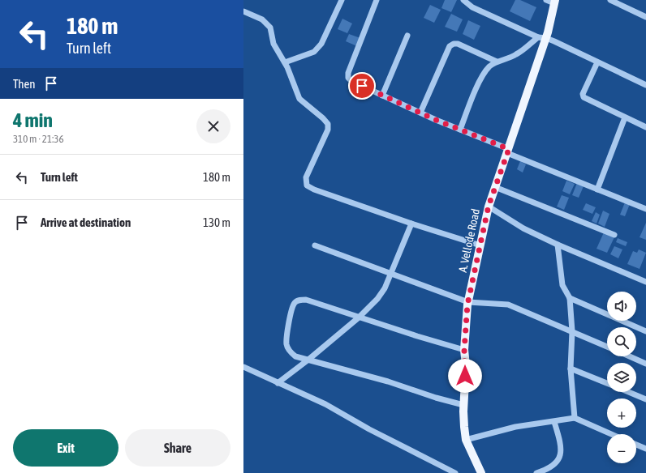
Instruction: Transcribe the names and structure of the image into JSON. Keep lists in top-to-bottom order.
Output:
{
  "streets": {
    "main road": ["A. Vellode Road"]
  },
  "page": {
    "turn": ["180 m", "Turn left"],
    "then": "Then",
    "heading": ["4 min", "310 m · 21:36"],
    "list": [
      {
        "name": "Turn left",
        "value": "180 m"
      },
      {
        "name": "Arrive at destination",
        "value": "130 m"
      }
    ],
    "map_buttons": ["+", "−"],
    "buttons": ["Exit", "Share"]
  }
}
